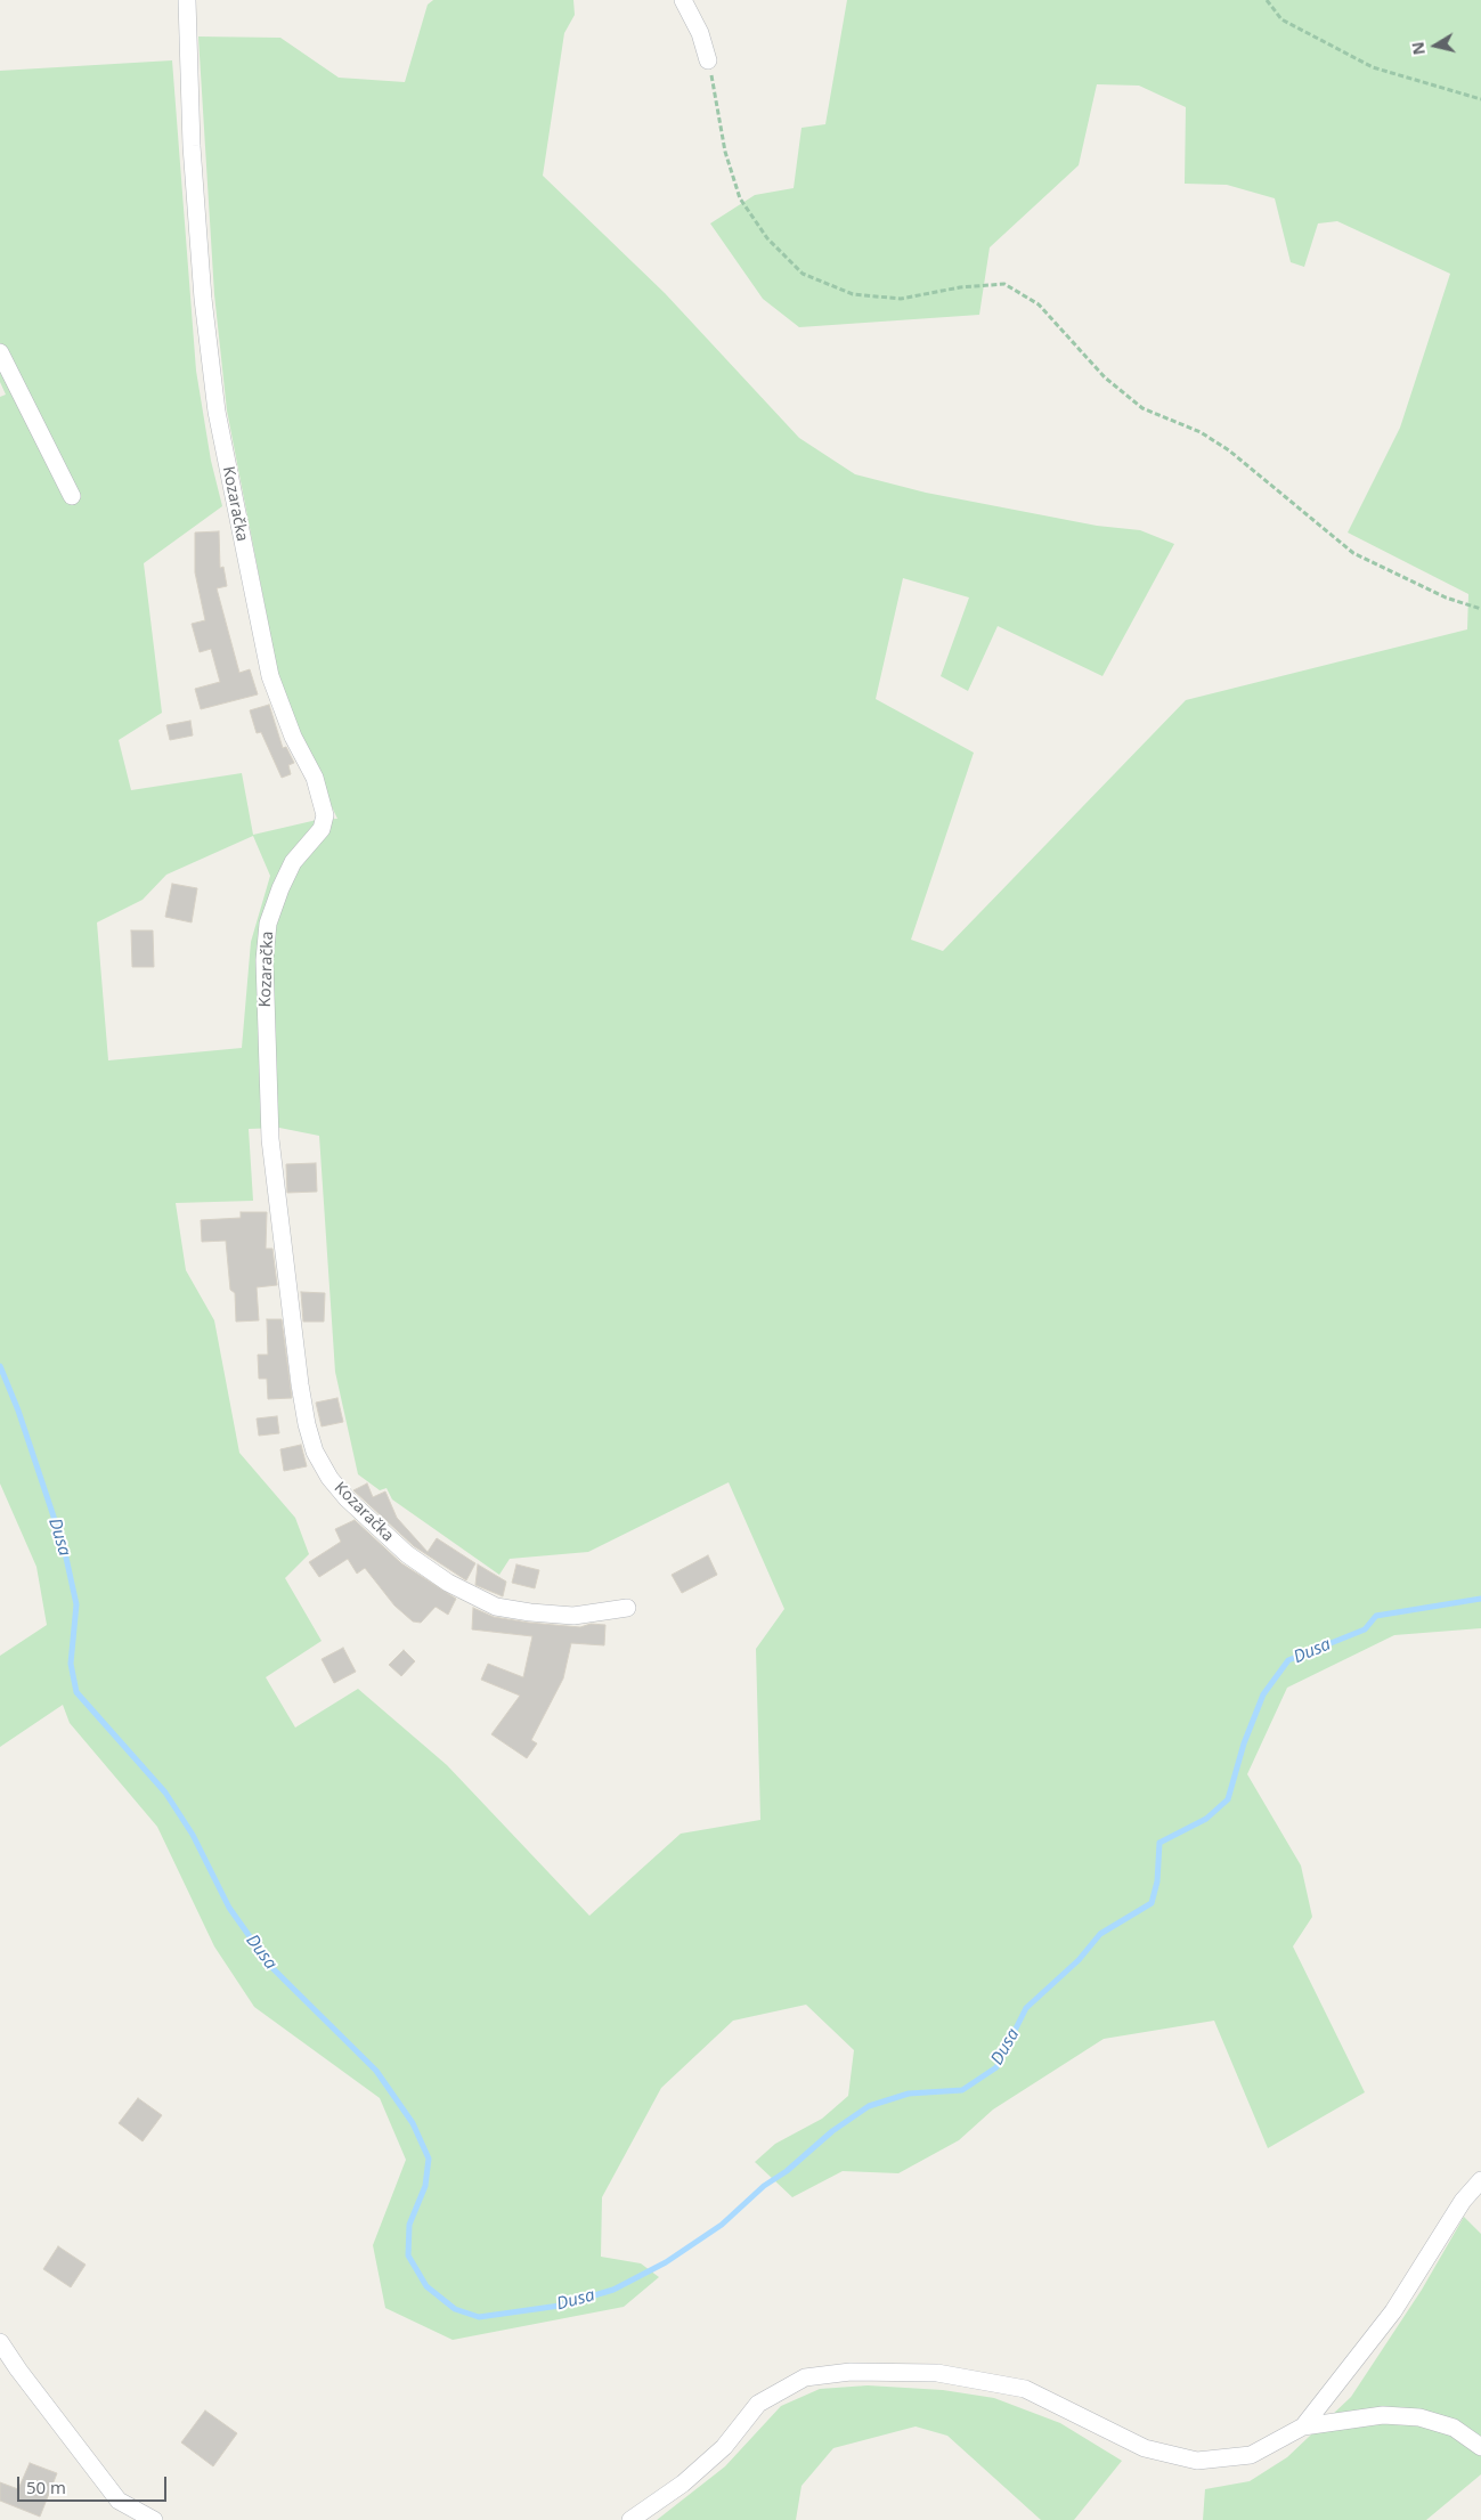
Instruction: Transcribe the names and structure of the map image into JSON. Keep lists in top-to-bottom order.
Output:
{
  "streets": {
    "street": ["Kozaračka"]
  },
  "water": ["Dusa"],
  "scale_bar": "50 m",
  "north": "left"
}
